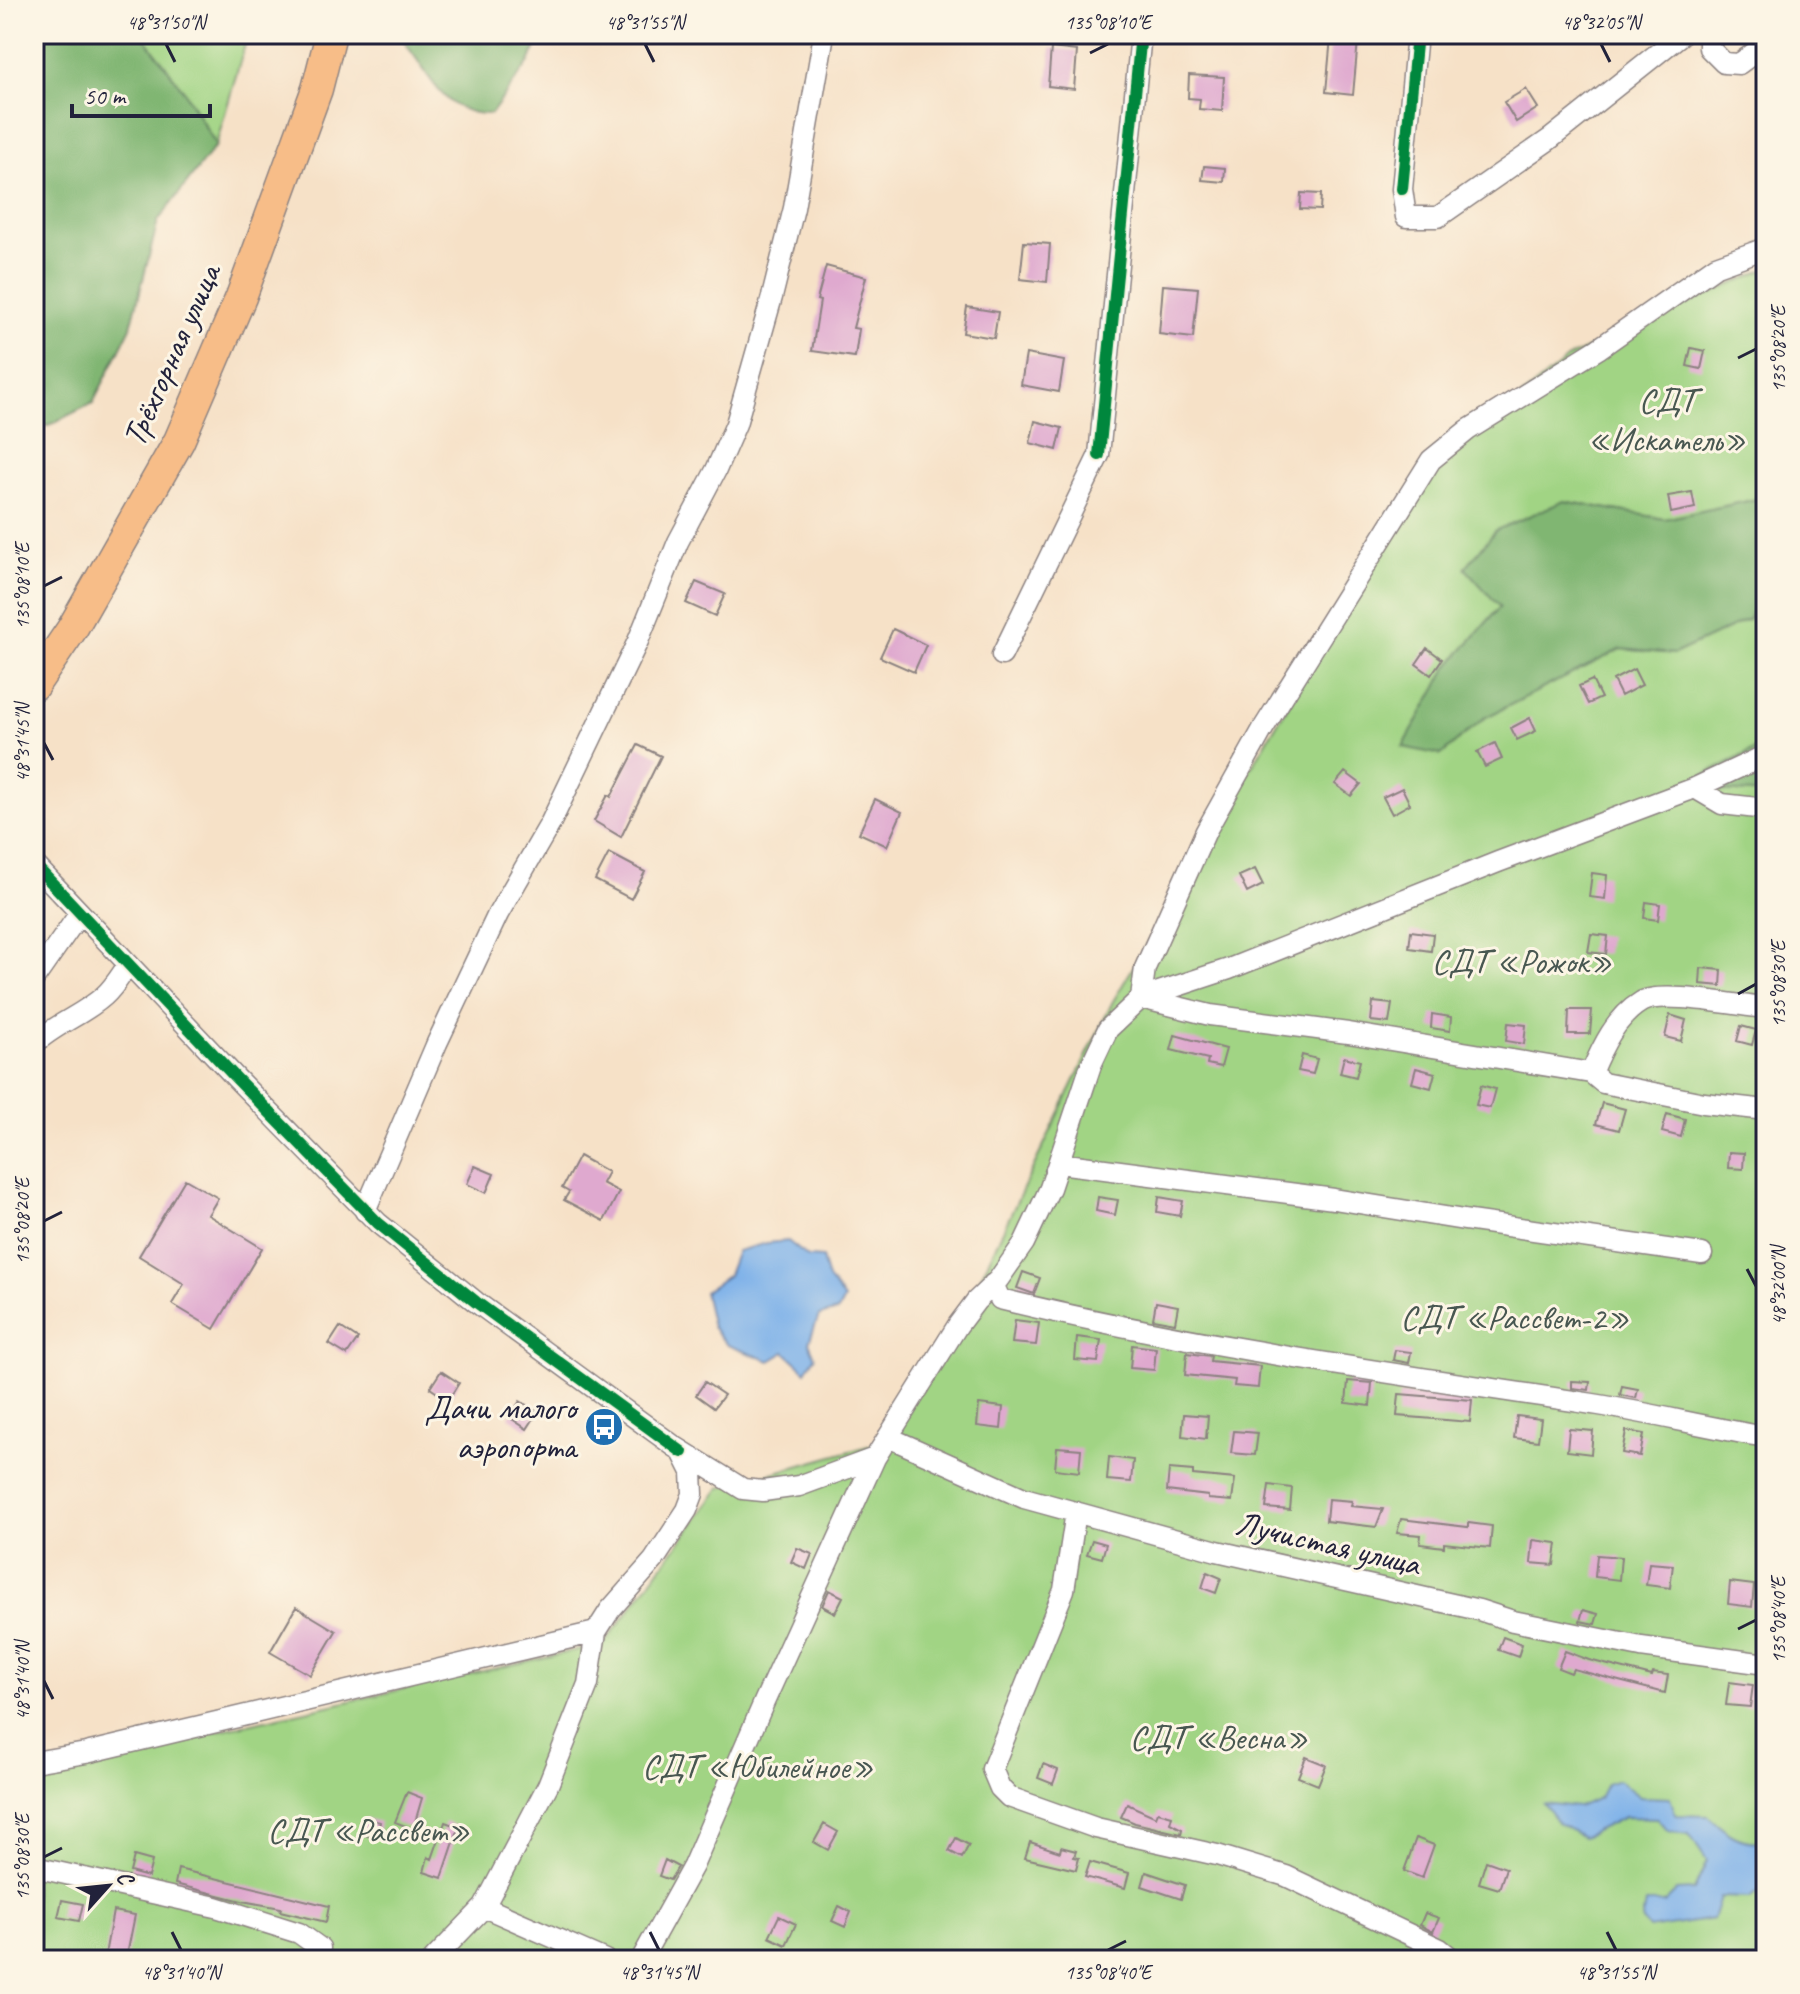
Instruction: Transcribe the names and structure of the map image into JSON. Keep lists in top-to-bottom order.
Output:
{
  "streets": {
    "highway": ["Трёхгорная улица"],
    "street": ["Лучистая улица"]
  },
  "parks": [
    "СДТ «Искатель»",
    "СДТ «Рожок»",
    "СДТ «Рассвет-2»",
    "СДТ «Весна»",
    "СДТ «Юбилейное»",
    "СДТ «Рассвет»"
  ],
  "places": {
    "bus stop": ["Дачи малого аэропорта"]
  },
  "scale_bar": "50 m",
  "north": "top right",
  "coordinates": [
    "48°31'50\"N",
    "48°31'55\"N",
    "135°08'10\"E",
    "48°32'05\"N",
    "135°08'20\"E",
    "48°31'45\"N",
    "135°08'30\"E",
    "48°32'00\"N",
    "135°08'40\"E",
    "48°31'40\"N"
  ]
}
